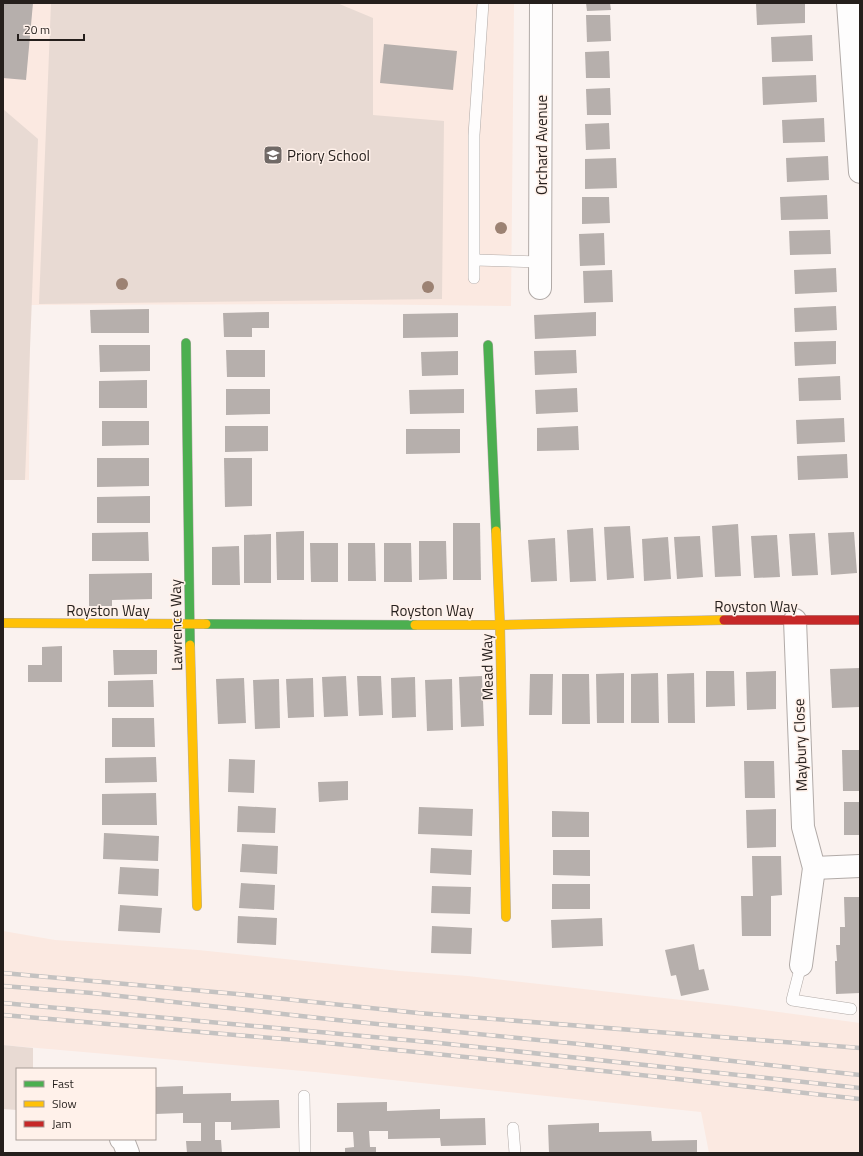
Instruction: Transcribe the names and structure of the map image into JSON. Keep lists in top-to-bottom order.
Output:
{
  "streets": {
    "street": [
      "Orchard Avenue",
      "Royston Way",
      "Lawrence Way",
      "Mead Way",
      "Maybury Close"
    ]
  },
  "crossings": [
    ["Royston Way", "Lawrence Way"],
    ["Royston Way", "Mead Way"],
    ["Royston Way", "Maybury Close"]
  ],
  "places": {
    "school or university": ["Priory School"]
  },
  "legend": ["Fast", "Slow", "Jam"],
  "scale_bar": "20 m"
}
